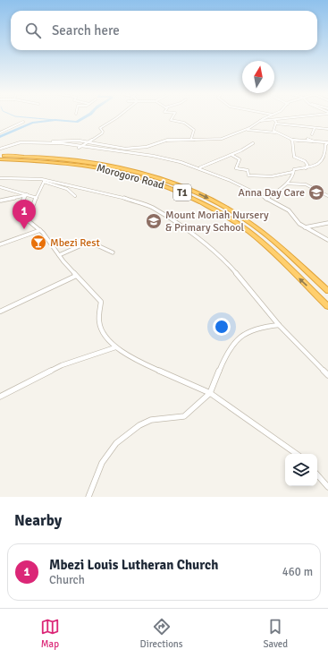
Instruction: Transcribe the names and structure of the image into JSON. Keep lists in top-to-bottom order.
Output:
{
  "streets": {
    "highway": ["Morogoro Road", "T1"]
  },
  "places": {
    "school or university": ["Anna Day Care", "Mount Moriah Nursery & Primary School"],
    "bar": ["Mbezi Rest"]
  },
  "north": "top",
  "page": {
    "search": "Search here",
    "pins": "1",
    "heading": "Nearby",
    "list": [
      {
        "mark": "1",
        "name": "Mbezi Louis Lutheran Church",
        "note": "Church",
        "value": "460 m"
      }
    ],
    "nav": ["Map", "Directions", "Saved"]
  }
}
